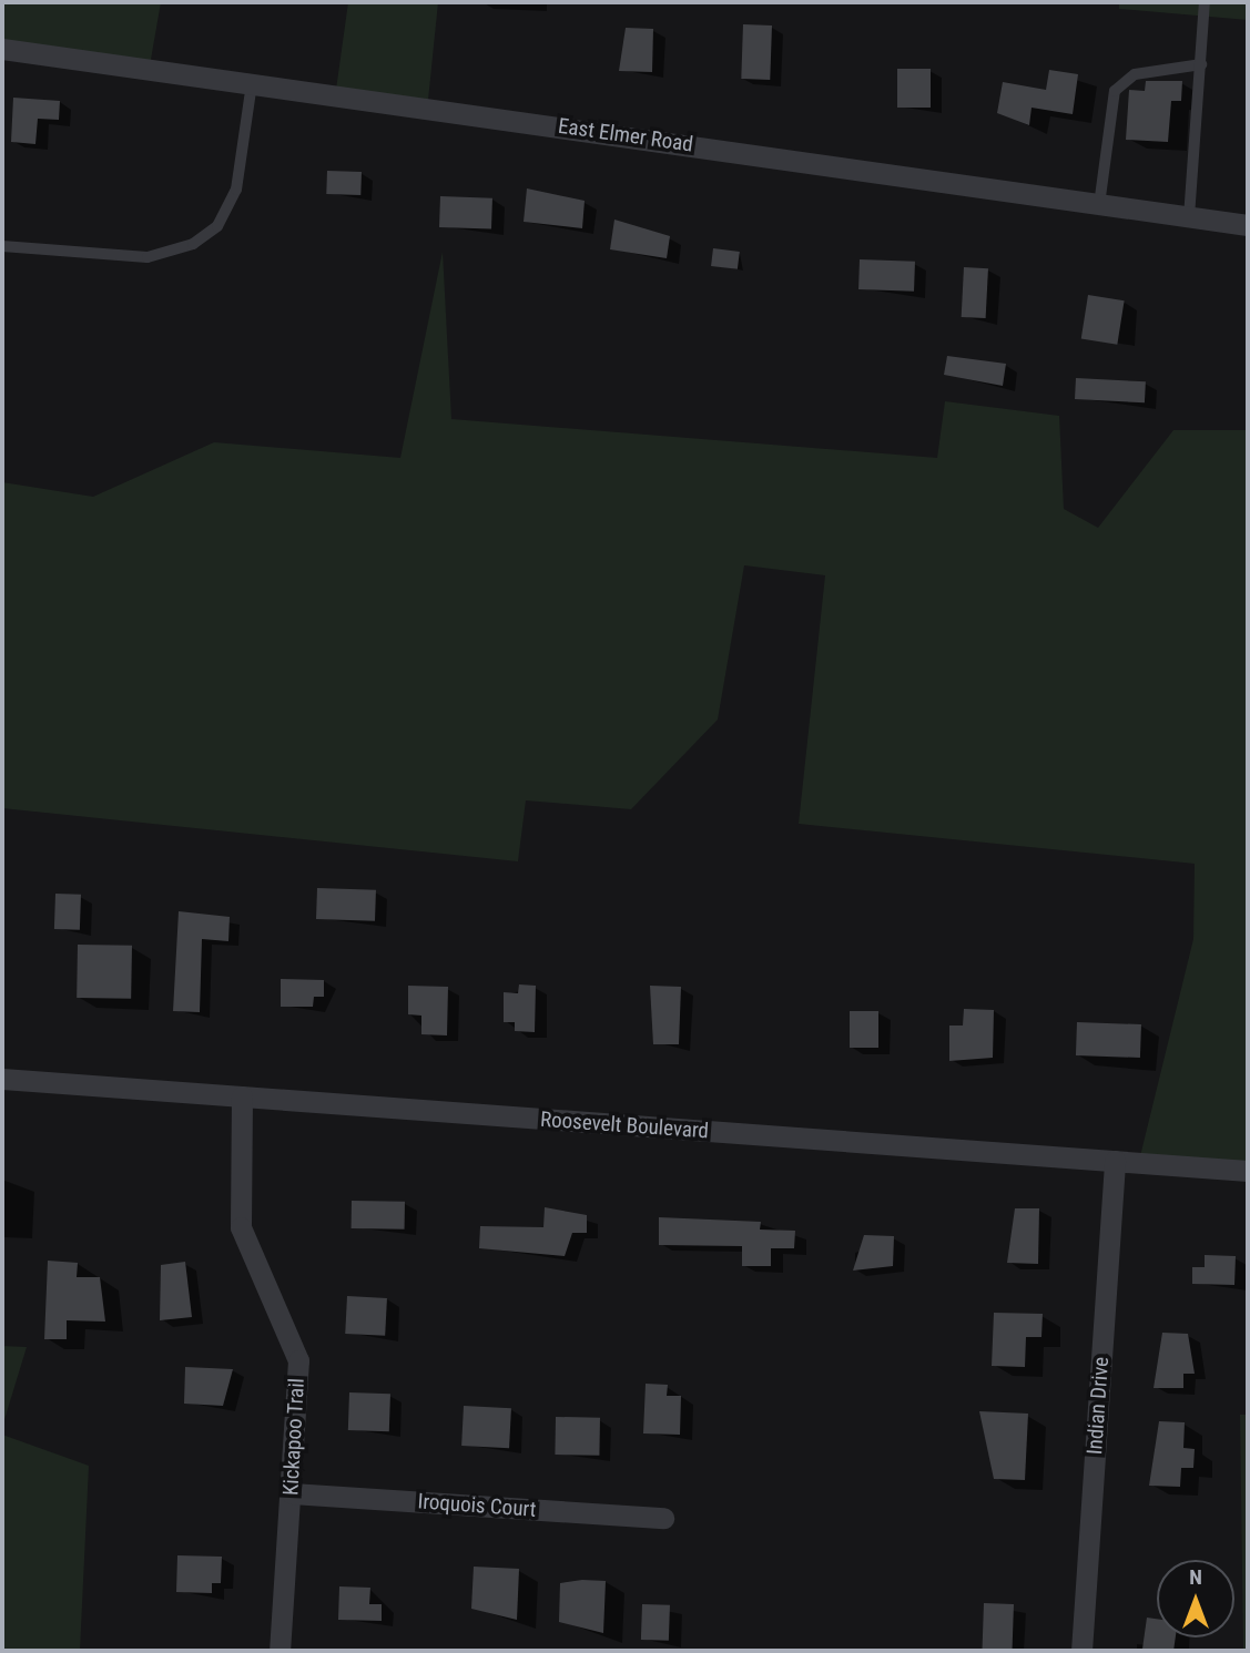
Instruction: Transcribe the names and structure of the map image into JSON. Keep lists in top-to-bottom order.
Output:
{
  "streets": {
    "street": [
      "East Elmer Road",
      "Roosevelt Boulevard",
      "Indian Drive",
      "Kickapoo Trail",
      "Iroquois Court"
    ]
  },
  "crossings": [
    ["Roosevelt Boulevard", "Indian Drive"],
    ["Roosevelt Boulevard", "Kickapoo Trail"],
    ["Kickapoo Trail", "Iroquois Court"]
  ],
  "north": "top"
}
